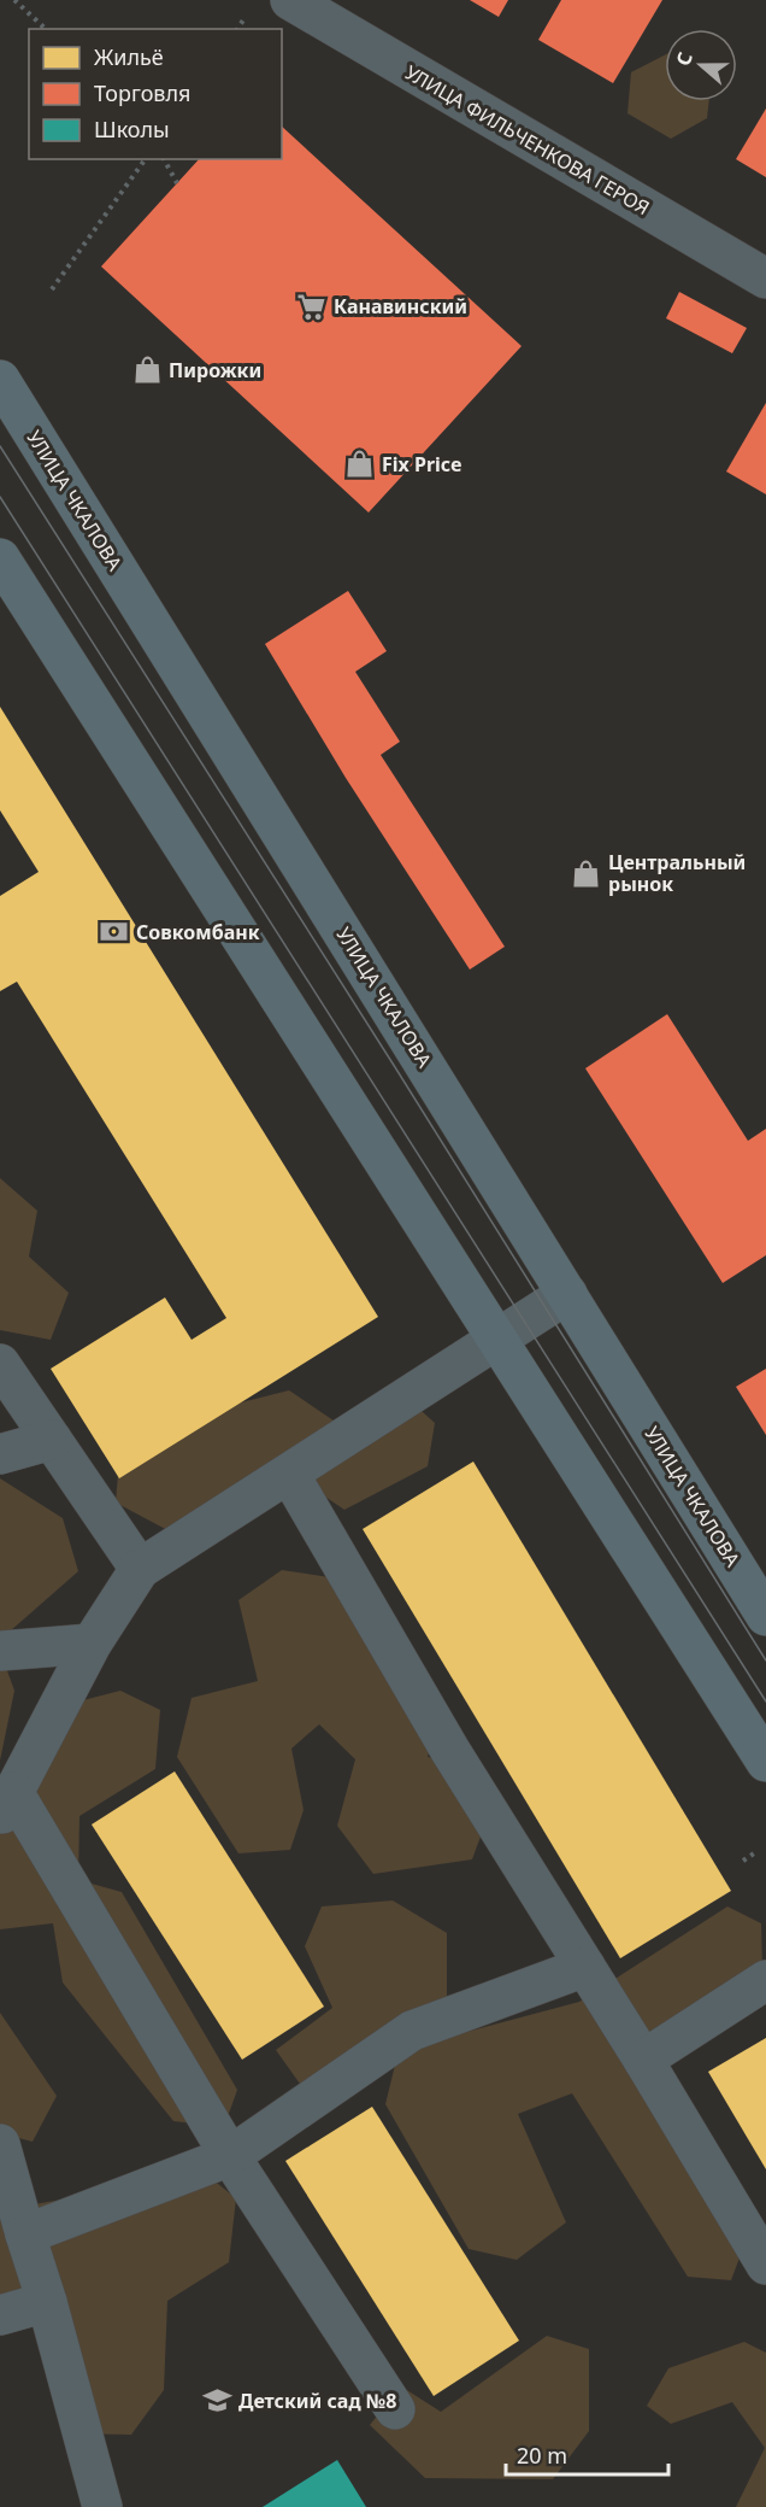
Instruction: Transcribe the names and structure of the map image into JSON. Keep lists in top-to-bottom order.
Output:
{
  "streets": {
    "main road": ["УЛИЦА ЧКАЛОВА"],
    "street": ["УЛИЦА ФИЛЬЧЕНКОВА ГЕРОЯ"]
  },
  "places": {
    "supermarket": ["Канавинский"],
    "shop": ["Пирожки", "Fix Price", "Центральный рынок"],
    "bank": ["Совкомбанк"],
    "school or university": ["Детский сад №8"]
  },
  "legend": ["Жильё", "Торговля", "Школы"],
  "scale_bar": "20 m",
  "north": "left"
}
